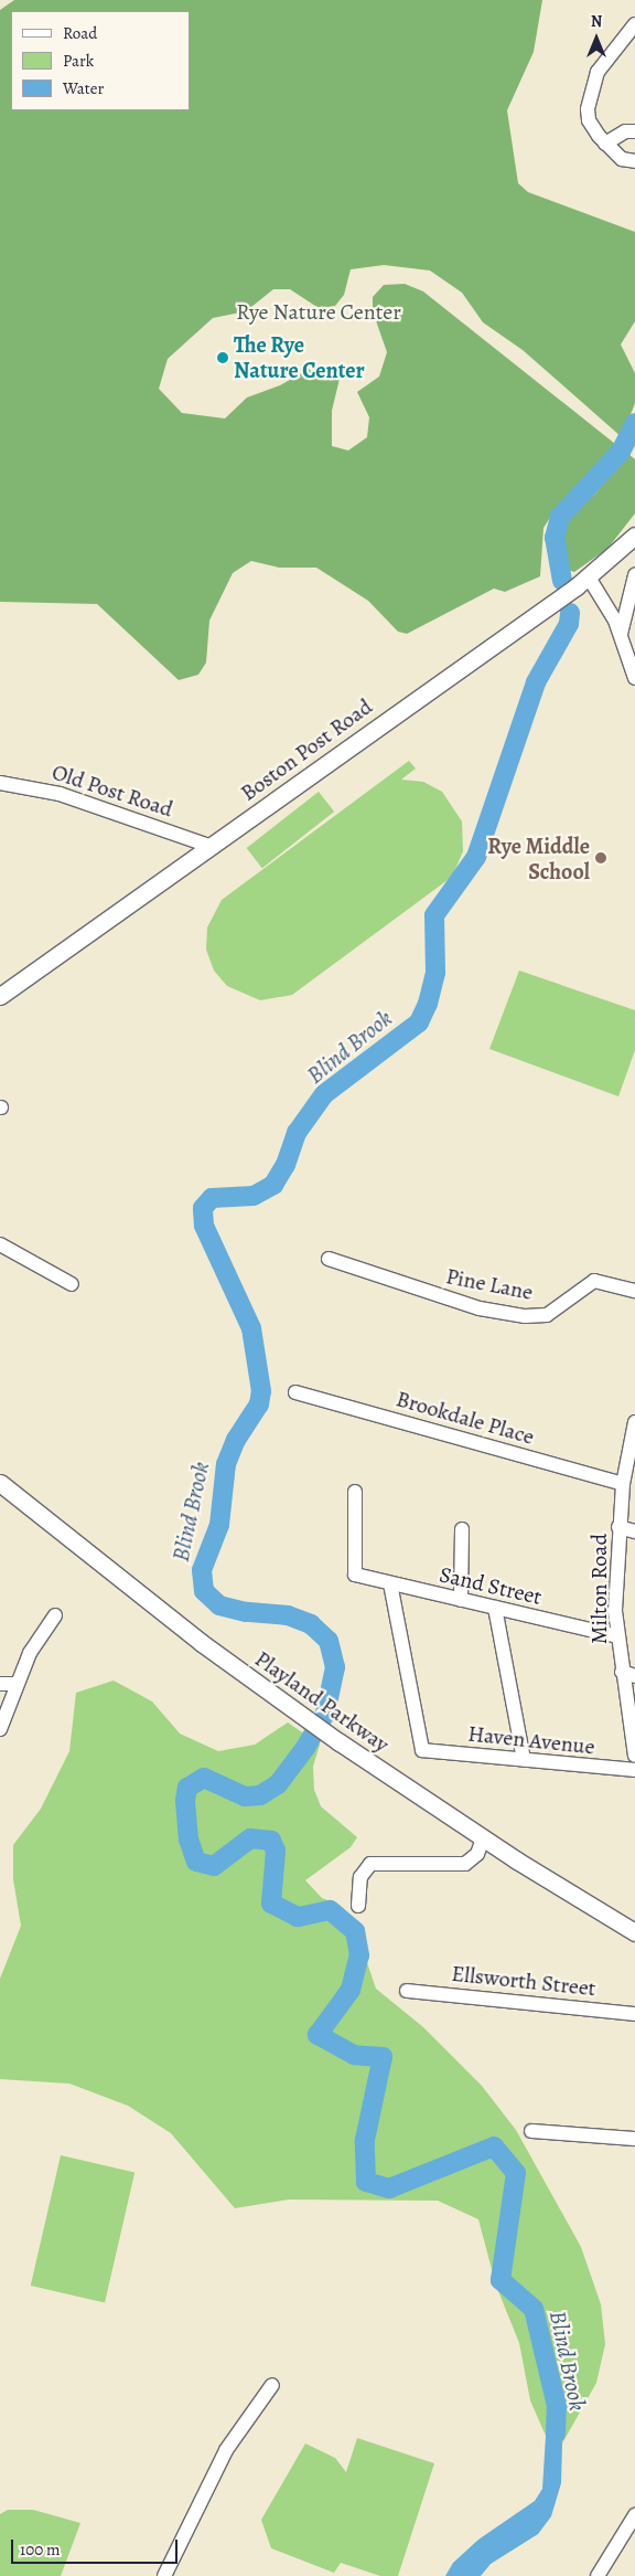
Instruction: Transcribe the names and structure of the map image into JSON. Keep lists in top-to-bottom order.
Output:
{
  "streets": {
    "main road": ["Boston Post Road", "Playland Parkway"],
    "street": [
      "Old Post Road",
      "Pine Lane",
      "Brookdale Place",
      "Sand Street",
      "Milton Road",
      "Haven Avenue",
      "Ellsworth Street"
    ]
  },
  "crossings": [
    ["Boston Post Road", "Old Post Road"],
    ["Brookdale Place", "Milton Road"],
    ["Sand Street", "Milton Road"],
    ["Sand Street", "Haven Avenue"]
  ],
  "water": ["Blind Brook"],
  "parks": ["Rye Nature Center"],
  "places": ["The Rye Nature Center", "Rye Middle School"],
  "legend": ["Road", "Park", "Water"],
  "scale_bar": "100 m",
  "north": "top"
}
